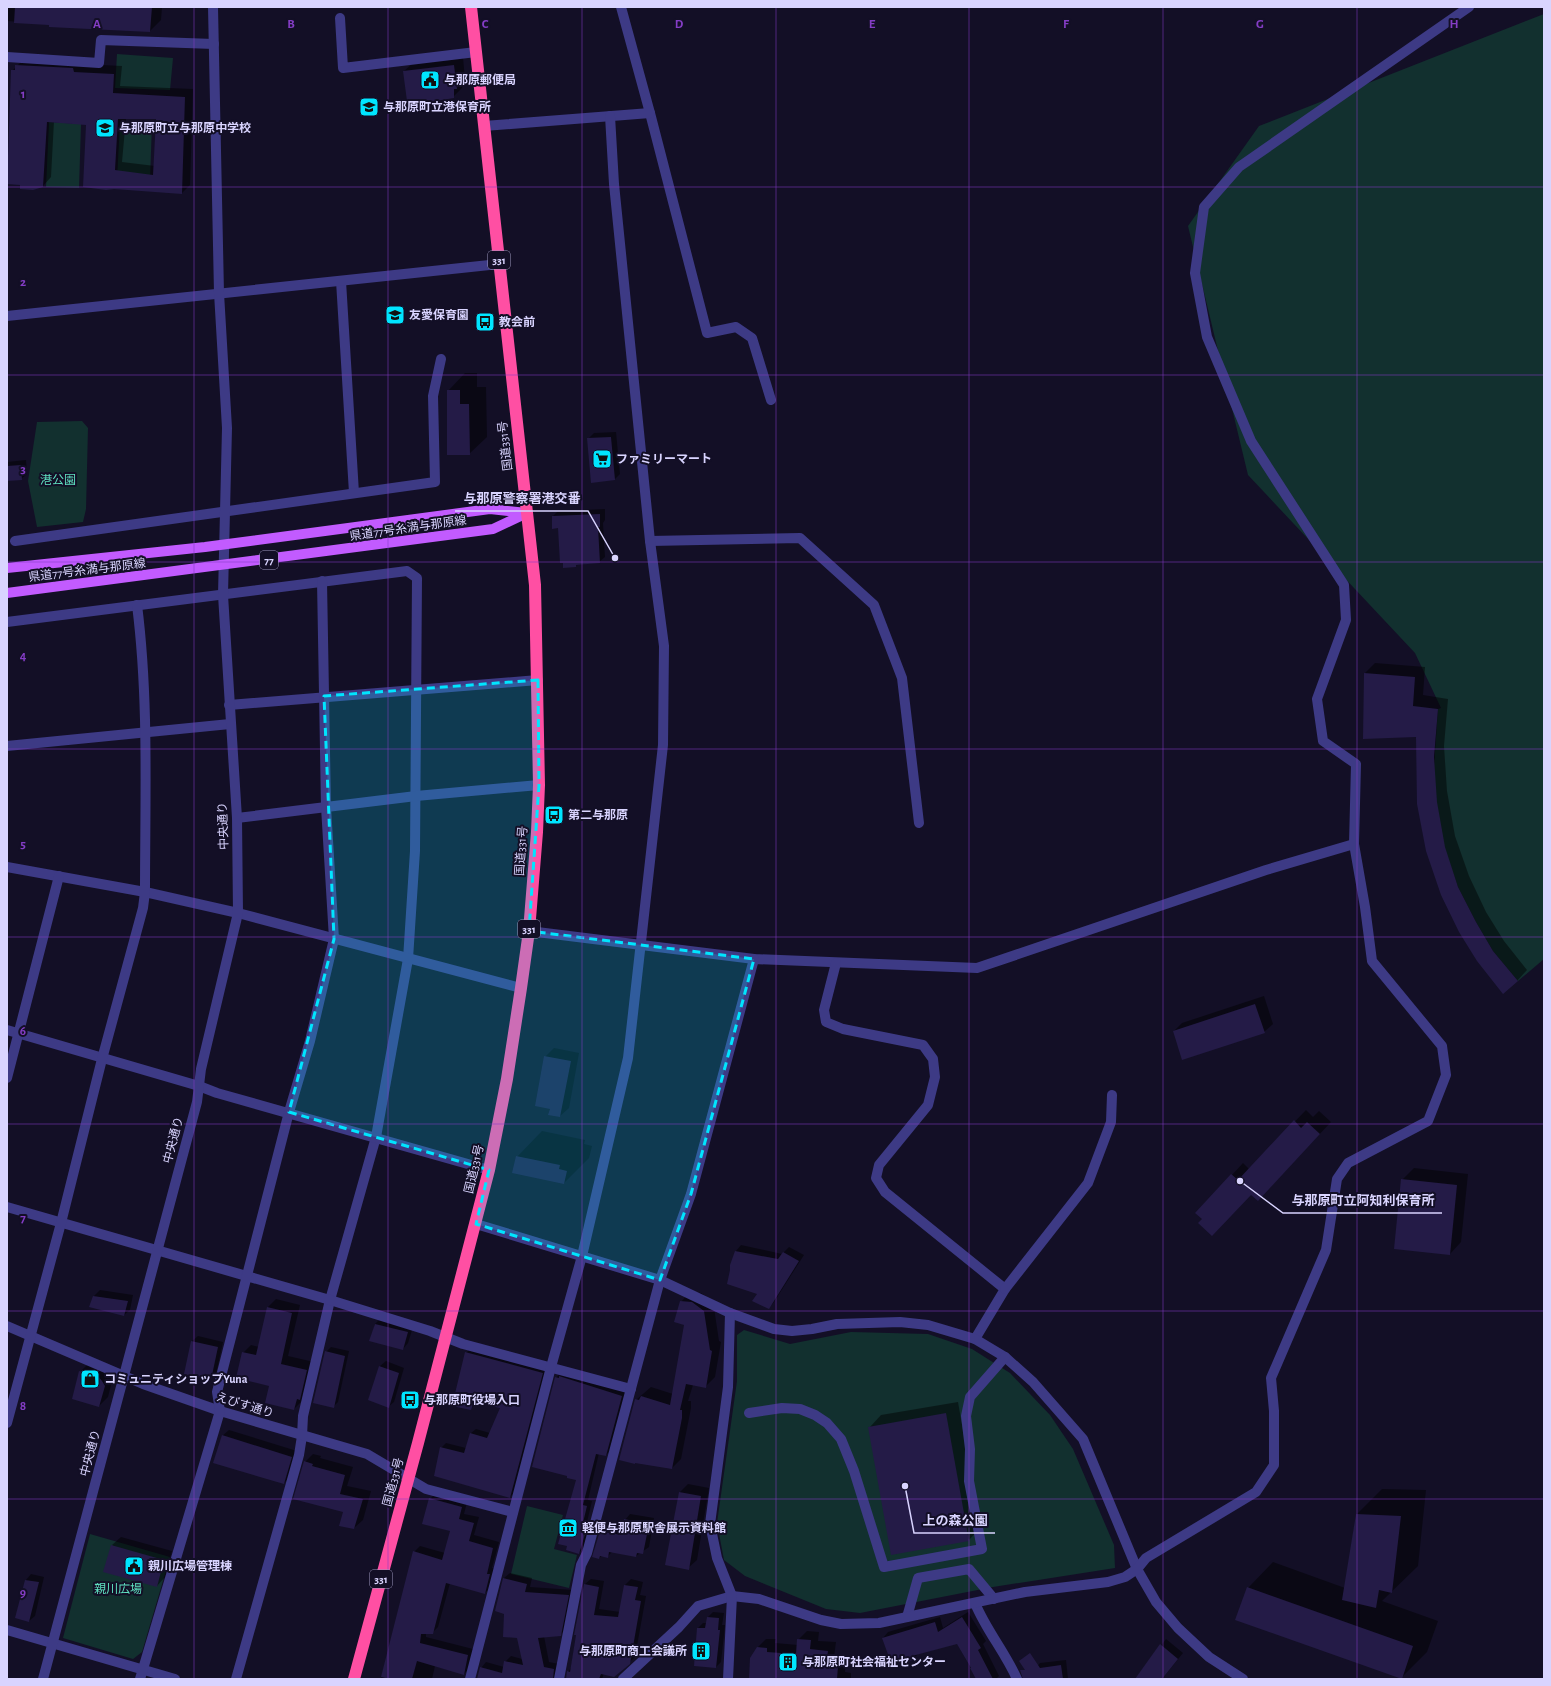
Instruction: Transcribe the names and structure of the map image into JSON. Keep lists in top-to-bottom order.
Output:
{
  "streets": {
    "highway": ["331", "国道331号"],
    "main road": ["県道77号糸満与那原線", "77"],
    "street": ["中央通り", "えびす通り"]
  },
  "crossings": [
    ["国道331号", "県道77号糸満与那原線"],
    ["国道331号", "えびす通り"],
    ["県道77号糸満与那原線", "中央通り"],
    ["中央通り", "えびす通り"]
  ],
  "parks": ["港公園", "親川広場"],
  "places": {
    "public building": ["与那原郵便局", "親川広場管理棟"],
    "school or university": ["与那原町立港保育所", "与那原町立与那原中学校", "友愛保育園"],
    "bus stop": ["教会前", "第二与那原", "与那原町役場入口"],
    "supermarket": ["ファミリーマート"],
    "other": ["与那原警察署港交番", "与那原町立阿知利保育所", "上の森公園"],
    "shop": ["コミュニティショップYuna"],
    "museum": ["軽便与那原駅舎展示資料館"],
    "building": ["与那原町商工会議所", "与那原町社会福祉センター"]
  },
  "grid": {
    "columns": [
      "A",
      "B",
      "C",
      "D",
      "E",
      "F",
      "G",
      "H"
    ],
    "rows": [
      "1",
      "2",
      "3",
      "4",
      "5",
      "6",
      "7",
      "8",
      "9"
    ]
  }
}
